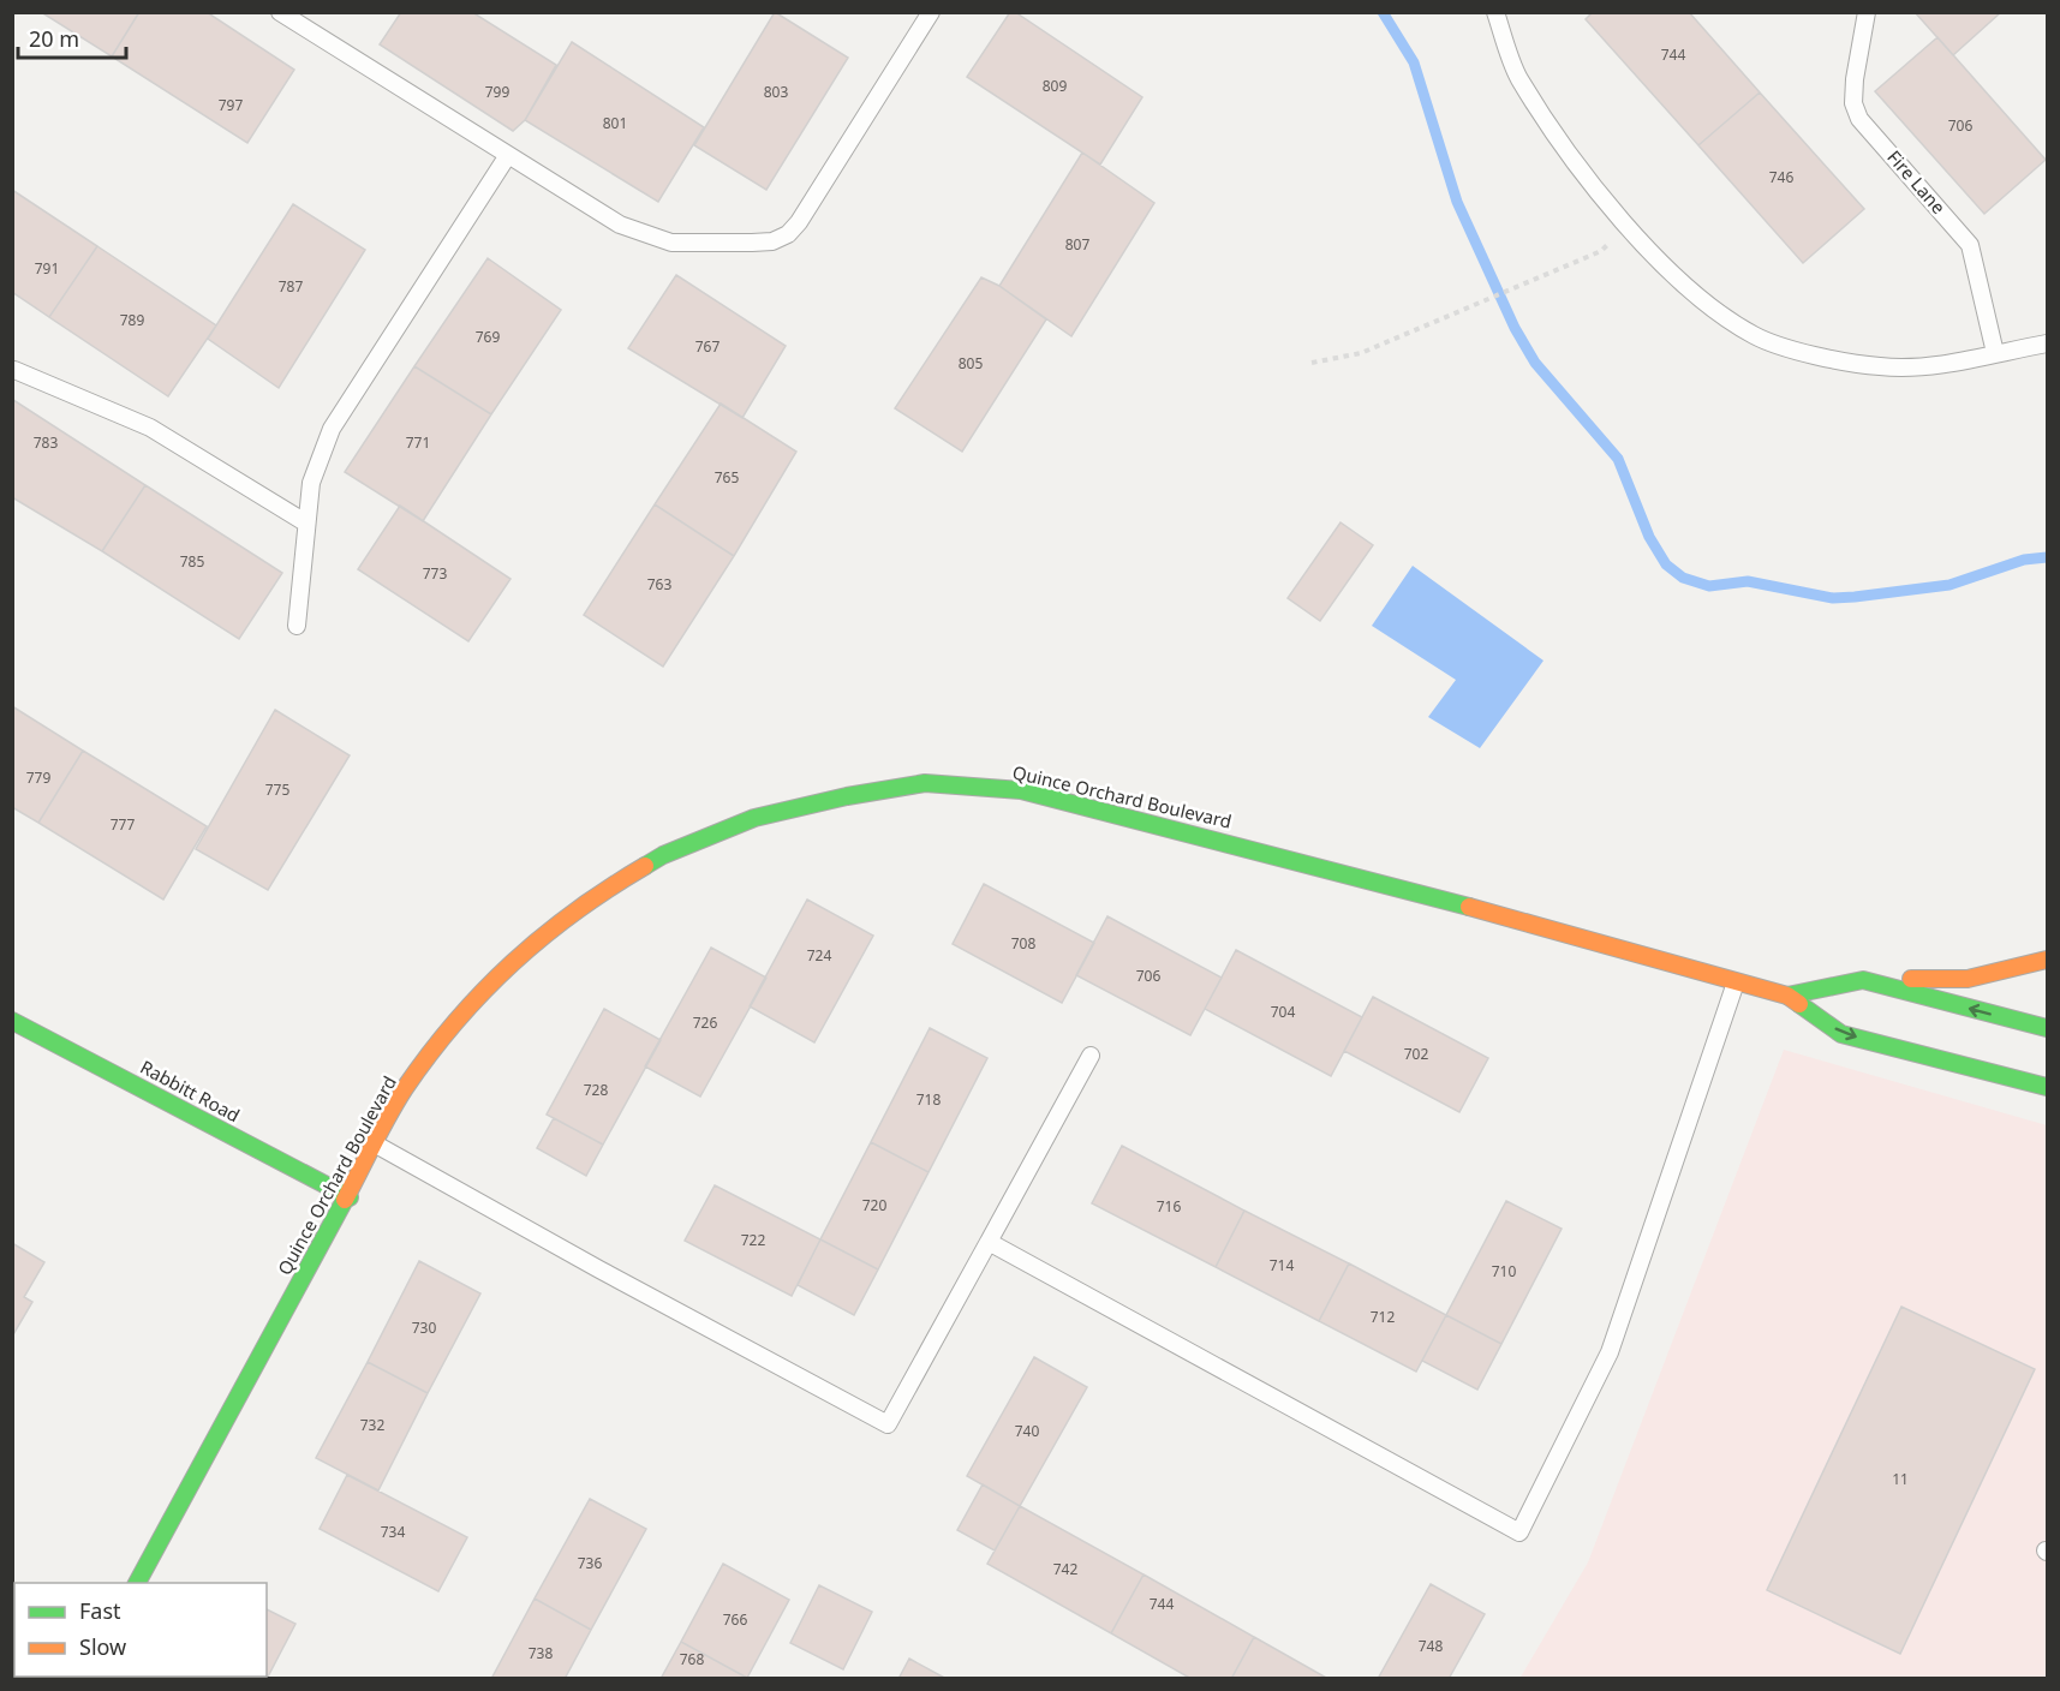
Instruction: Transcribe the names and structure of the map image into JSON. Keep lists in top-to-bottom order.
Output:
{
  "streets": {
    "street": ["Quince Orchard Boulevard", "Rabbitt Road"],
    "lane": ["Fire Lane"]
  },
  "crossings": [
    ["Quince Orchard Boulevard", "Rabbitt Road"]
  ],
  "house_numbers": [
    "744",
    "809",
    "799",
    "803",
    "797",
    "801",
    "706",
    "746",
    "807",
    "791",
    "787",
    "789",
    "769",
    "767",
    "805",
    "783",
    "771",
    "765",
    "785",
    "773",
    "763",
    "779",
    "775",
    "777",
    "708",
    "724",
    "706",
    "704",
    "726",
    "702",
    "728",
    "718",
    "720",
    "716",
    "722",
    "714",
    "710",
    "712",
    "730",
    "732",
    "740",
    "11",
    "734",
    "736",
    "742",
    "744",
    "766",
    "748",
    "738",
    "768"
  ],
  "legend": ["Fast", "Slow"],
  "scale_bar": "20 m"
}
